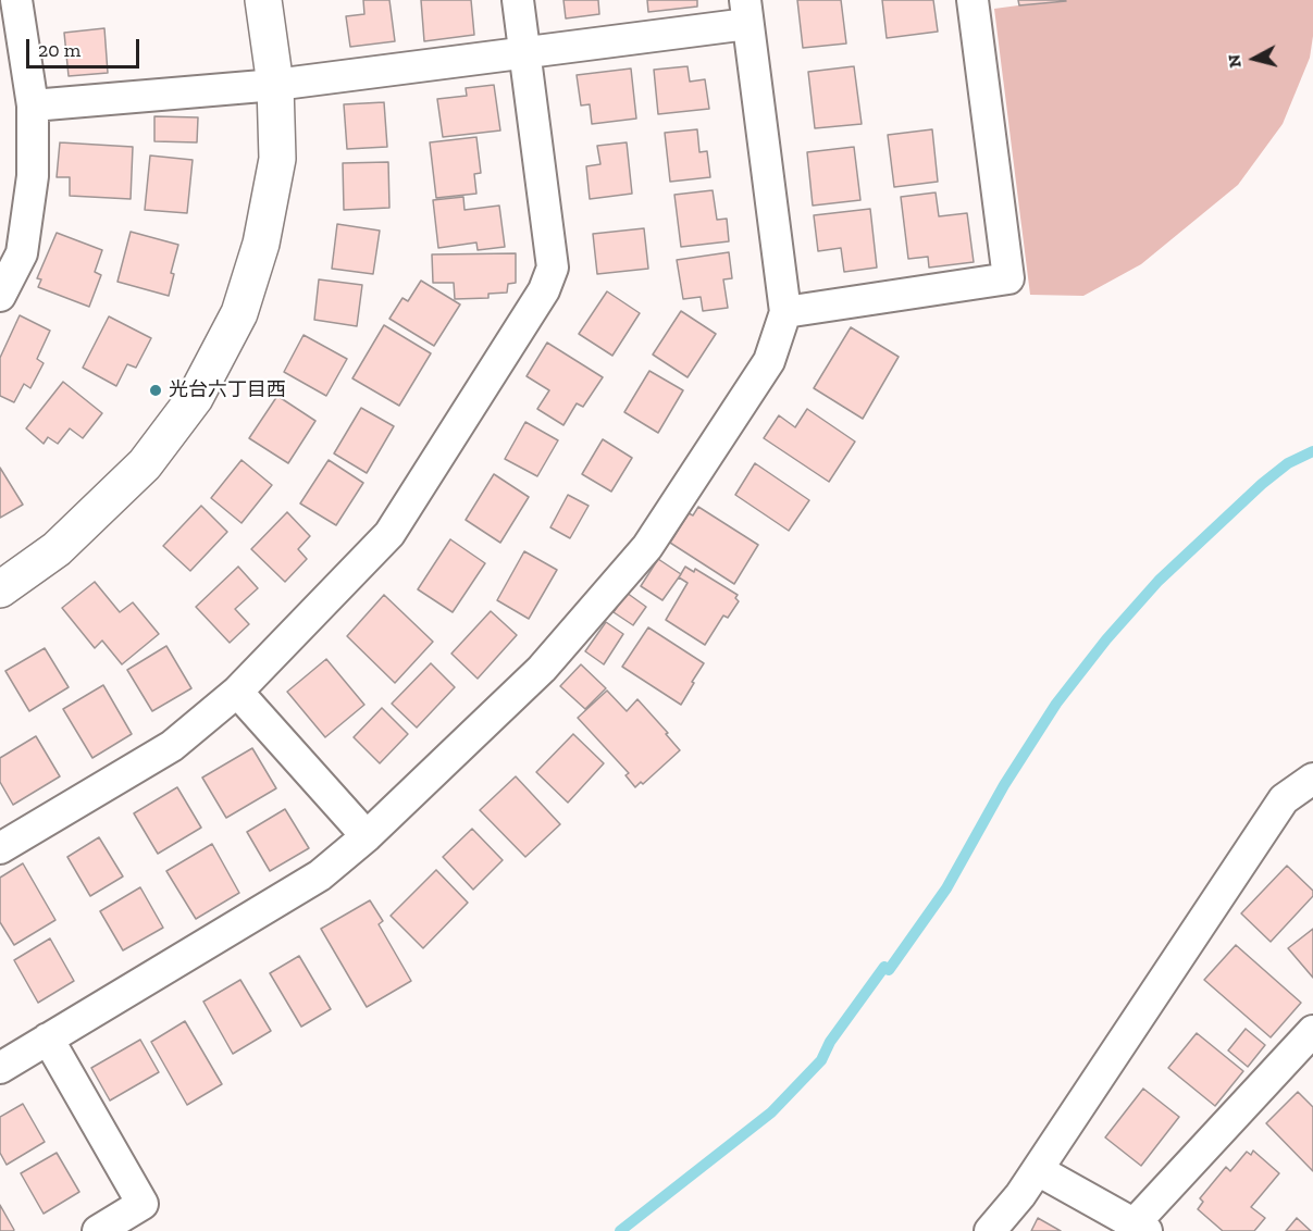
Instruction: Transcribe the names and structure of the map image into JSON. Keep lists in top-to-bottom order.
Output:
{
  "places": ["光台六丁目西"],
  "scale_bar": "20 m",
  "north": "left"
}
